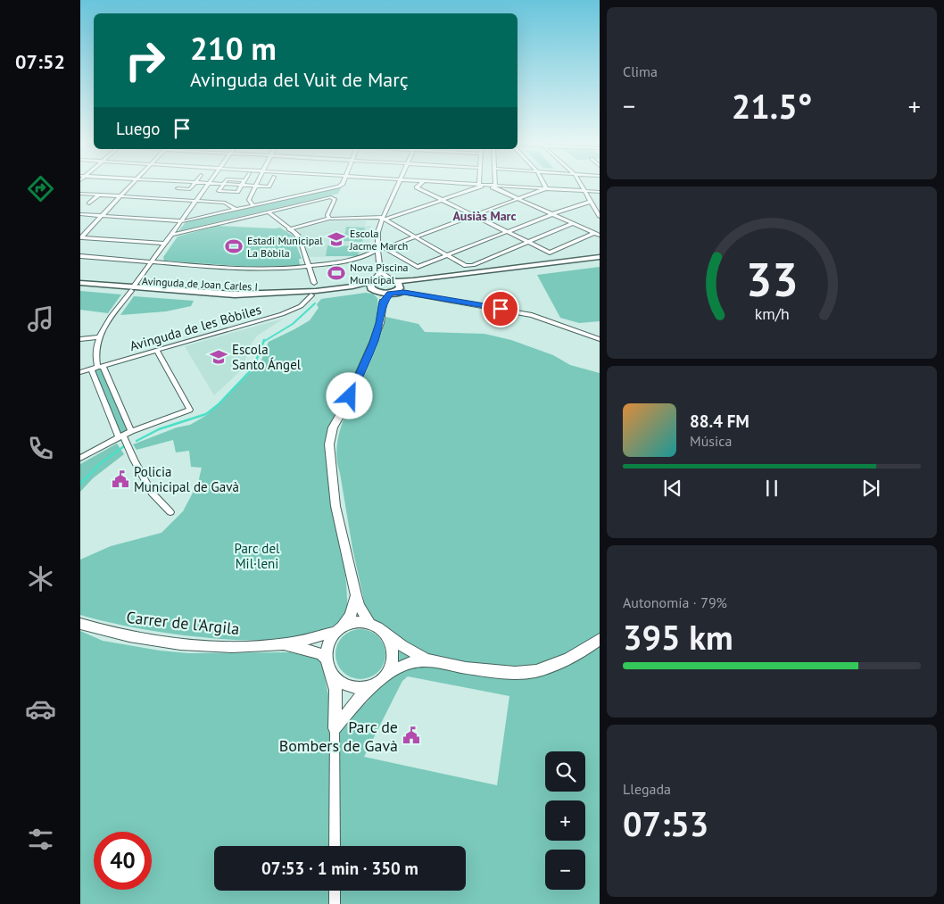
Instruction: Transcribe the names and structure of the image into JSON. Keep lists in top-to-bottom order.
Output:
{
  "streets": {
    "main road": ["Avinguda de Joan Carles I"],
    "street": ["Avinguda de les Bòbiles", "Carrer de l'Argila"]
  },
  "crossings": [
    ["Avinguda de Joan Carles I", "Avinguda de les Bòbiles"]
  ],
  "districts": ["Ausiàs Marc"],
  "parks": ["Parc del Mil·leni"],
  "places": {
    "school or university": ["Escola Jacme March", "Escola Santo Ángel"],
    "sports": ["Estadi Municipal La Bòbila", "Nova Piscina Municipal"],
    "public building": ["Policia Municipal de Gavà", "Parc de Bombers de Gavà"]
  },
  "page": {
    "tabs": "07:52",
    "tile": [
      "Clima",
      ["Autonomía · 79%", "395 km"],
      ["Llegada", "07:53"]
    ],
    "turn": ["210 m", "Avinguda del Vuit de Març"],
    "heat": ["−", "21.5°", "+"],
    "then": "Luego",
    "song": ["88.4 FM", "Música"],
    "map_buttons": ["+", "−"],
    "limit": "40",
    "trip": "07:53 · 1 min · 350 m",
    "gauge": ["33", "km/h"]
  }
}
